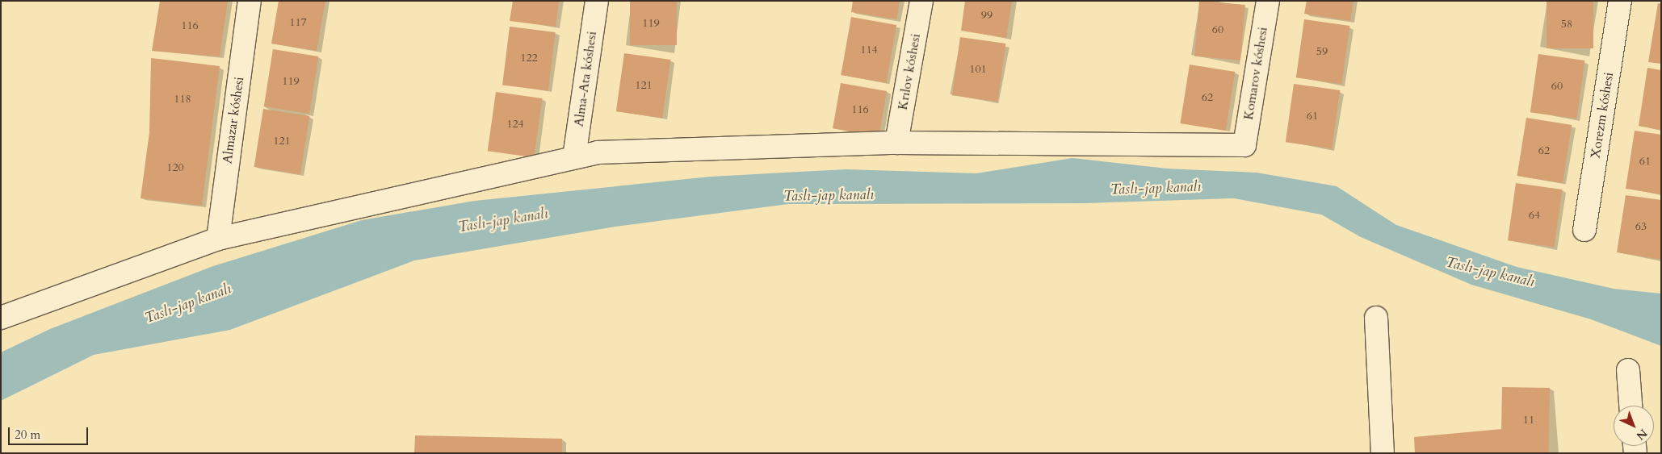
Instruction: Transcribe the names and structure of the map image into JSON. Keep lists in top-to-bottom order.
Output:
{
  "streets": {
    "street": [
      "Krılov kóshesi",
      "Komarov kóshesi",
      "Alma-Ata kóshesi",
      "Xorezm kóshesi",
      "Almazar kóshesi"
    ]
  },
  "crossings": [
    ["Krılov kóshesi", "Komarov kóshesi"]
  ],
  "water": ["Taslı-jap kanalı"],
  "house_numbers": [
    "99",
    "117",
    "119",
    "58",
    "116",
    "60",
    "114",
    "59",
    "122",
    "101",
    "119",
    "121",
    "60",
    "62",
    "118",
    "116",
    "61",
    "124",
    "121",
    "62",
    "61",
    "120",
    "64",
    "63",
    "11"
  ],
  "scale_bar": "20 m",
  "north": "bottom right"
}
